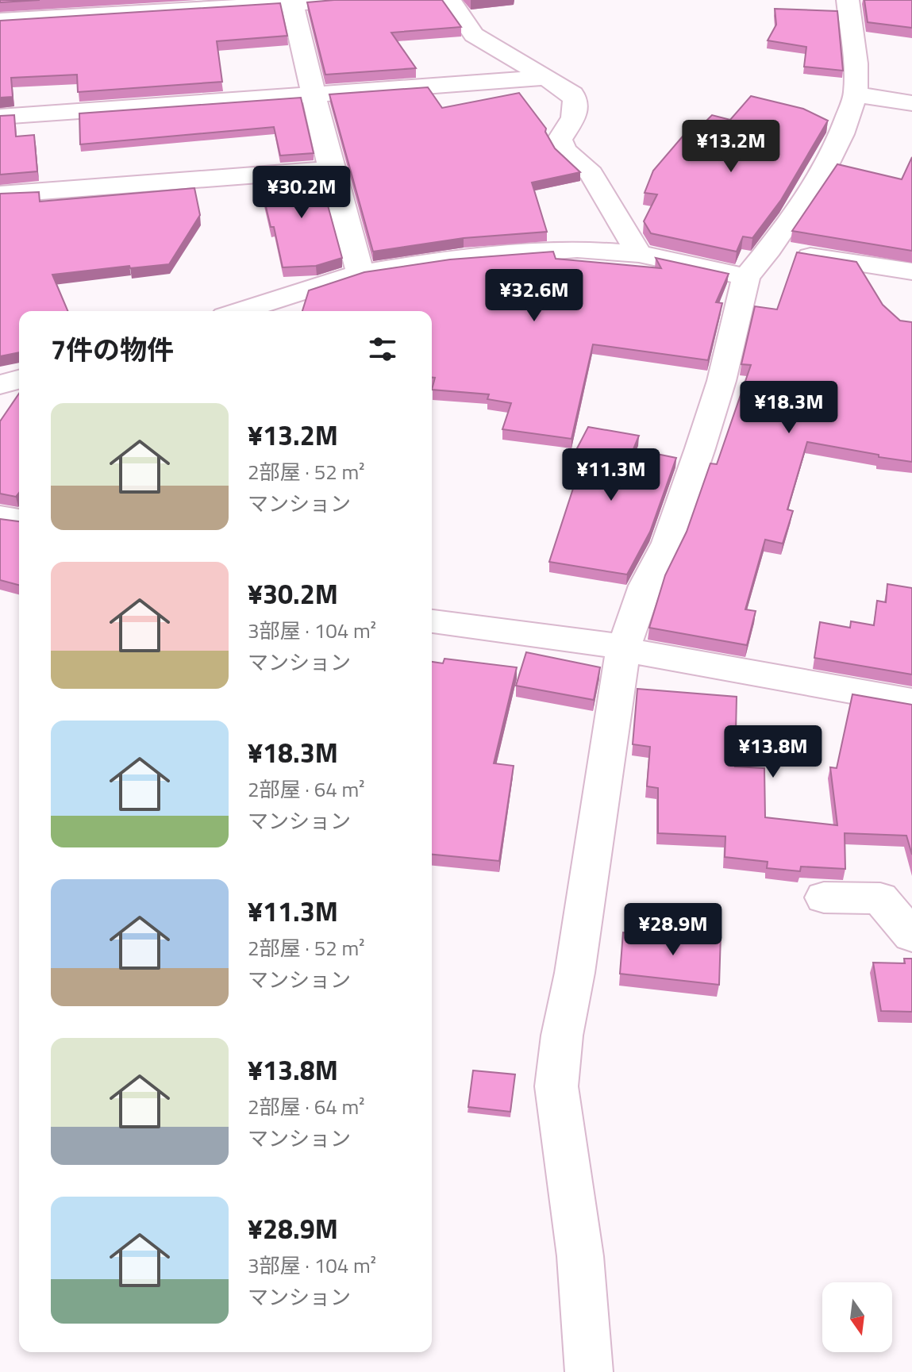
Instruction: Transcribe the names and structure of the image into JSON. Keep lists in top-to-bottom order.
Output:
{
  "north": "bottom",
  "page": {
    "price": [
      "¥13.2M",
      "¥30.2M",
      "¥32.6M",
      "¥18.3M",
      "¥11.3M",
      "¥13.8M",
      "¥28.9M"
    ],
    "heading": "7件の物件",
    "list": [
      {
        "name": "¥13.2M",
        "note": "2部屋 · 52 m² · マンション"
      },
      {
        "name": "¥30.2M",
        "note": "3部屋 · 104 m² · マンション"
      },
      {
        "name": "¥18.3M",
        "note": "2部屋 · 64 m² · マンション"
      },
      {
        "name": "¥11.3M",
        "note": "2部屋 · 52 m² · マンション"
      },
      {
        "name": "¥13.8M",
        "note": "2部屋 · 64 m² · マンション"
      },
      {
        "name": "¥28.9M",
        "note": "3部屋 · 104 m² · マンション"
      }
    ]
  }
}
